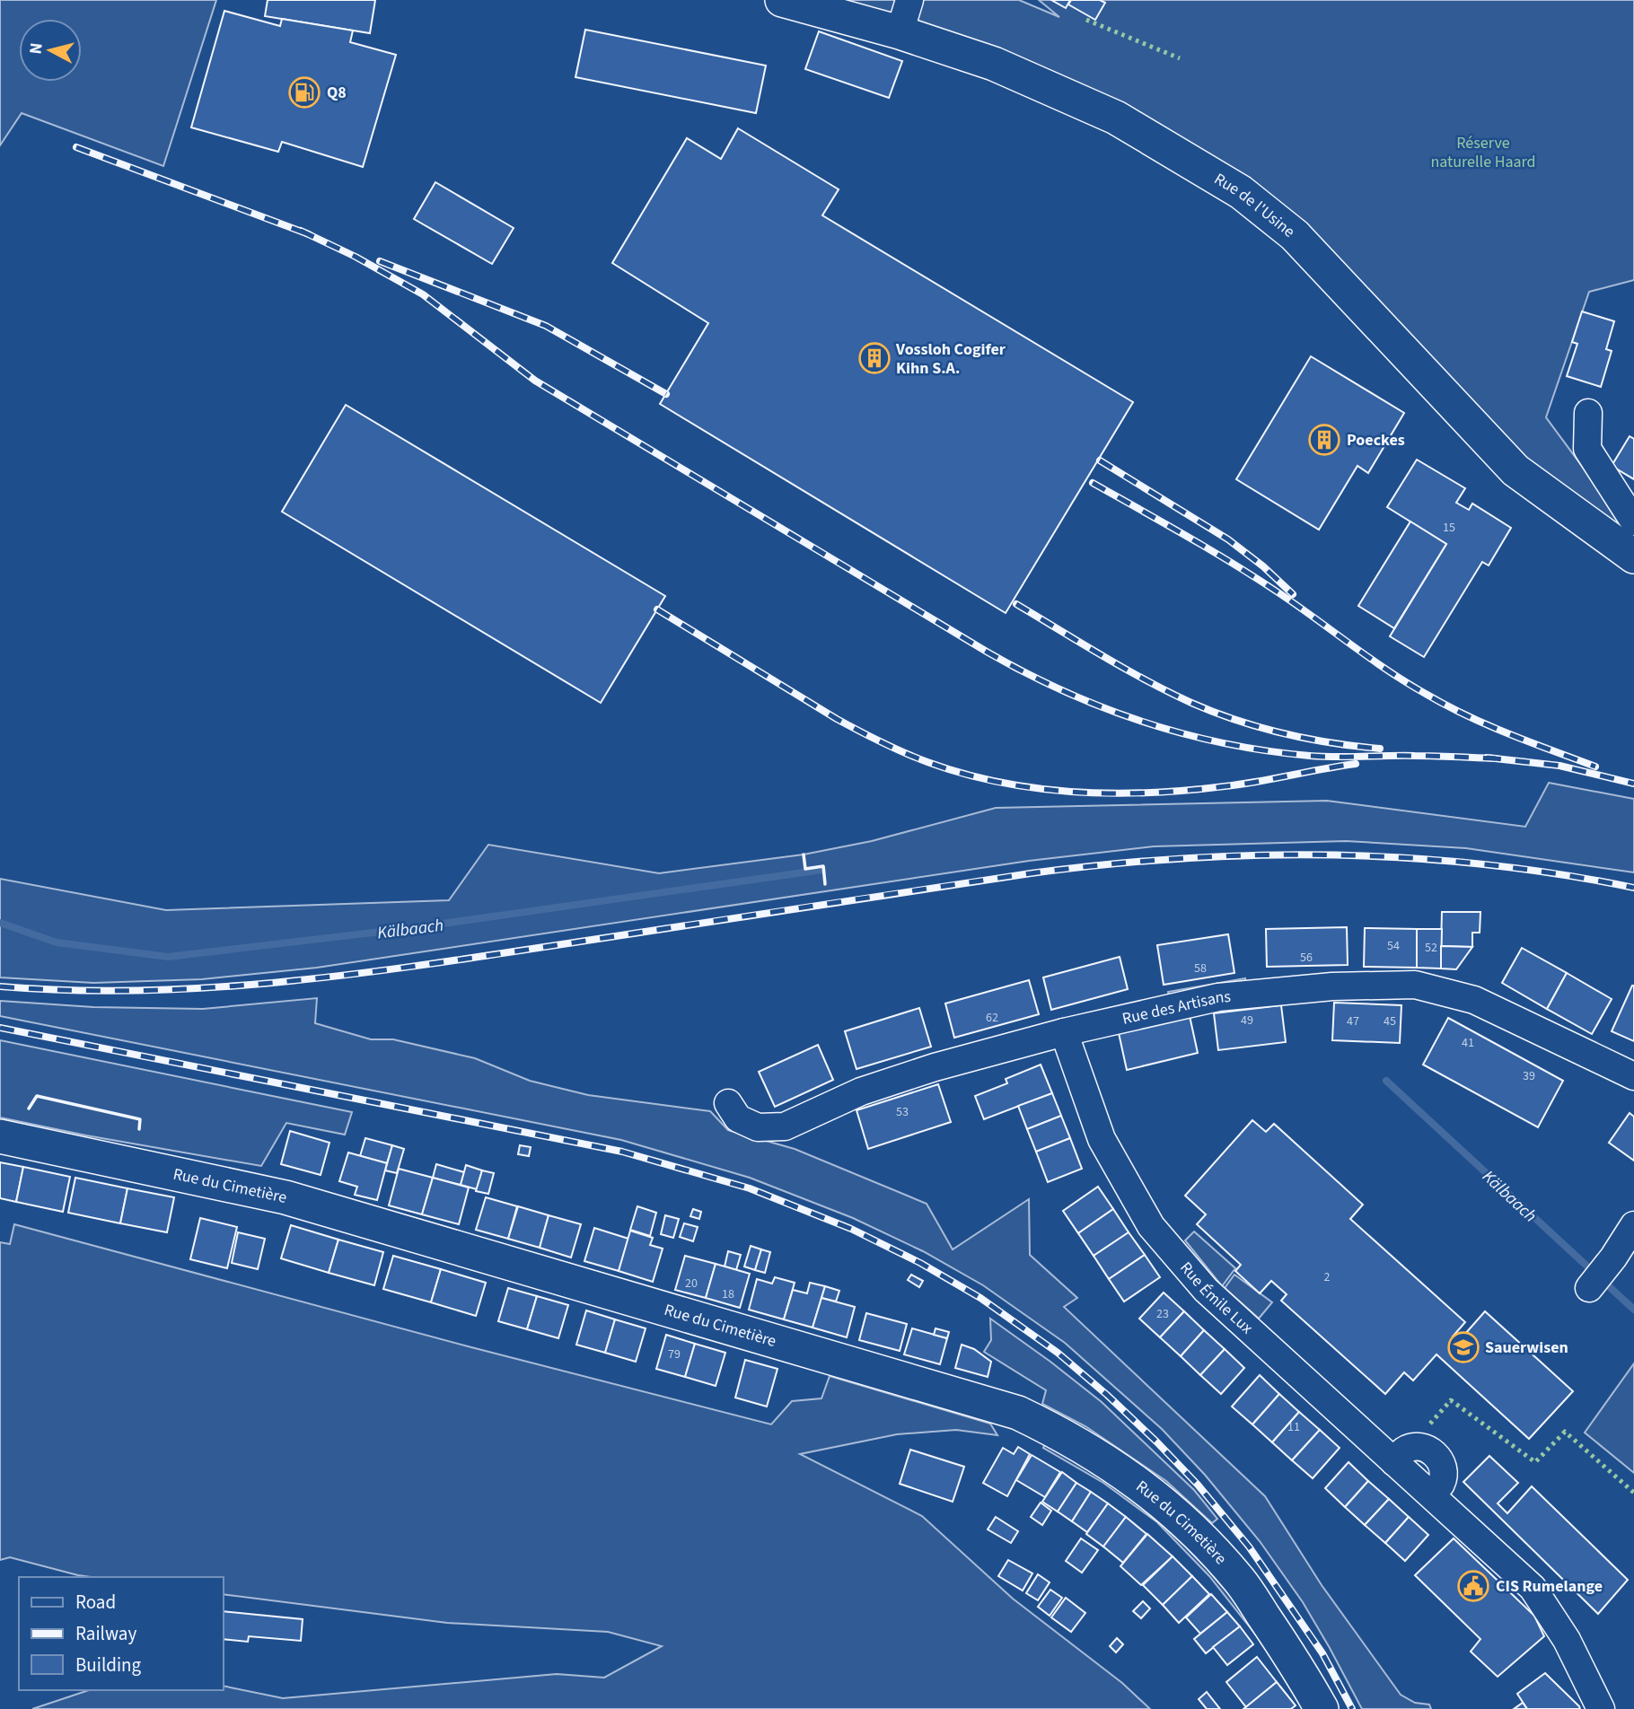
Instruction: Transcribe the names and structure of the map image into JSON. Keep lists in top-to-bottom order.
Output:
{
  "streets": {
    "main road": ["Rue de l'Usine", "Rue du Cimetière"],
    "street": ["Rue des Artisans", "Rue Émile Lux"]
  },
  "crossings": [
    ["Rue des Artisans", "Rue Émile Lux"]
  ],
  "water": ["Kälbaach"],
  "parks": ["Réserve naturelle Haard"],
  "places": {
    "fuel station": ["Q8"],
    "building": ["Vossloh Cogifer Kihn S.A.", "Poeckes"],
    "school or university": ["Sauerwisen"],
    "public building": ["CIS Rumelange"]
  },
  "house_numbers": [
    "15",
    "54",
    "52",
    "56",
    "58",
    "62",
    "49",
    "47",
    "45",
    "41",
    "39",
    "53",
    "2",
    "20",
    "18",
    "23",
    "79",
    "11"
  ],
  "legend": ["Road", "Railway", "Building"],
  "north": "left"
}
